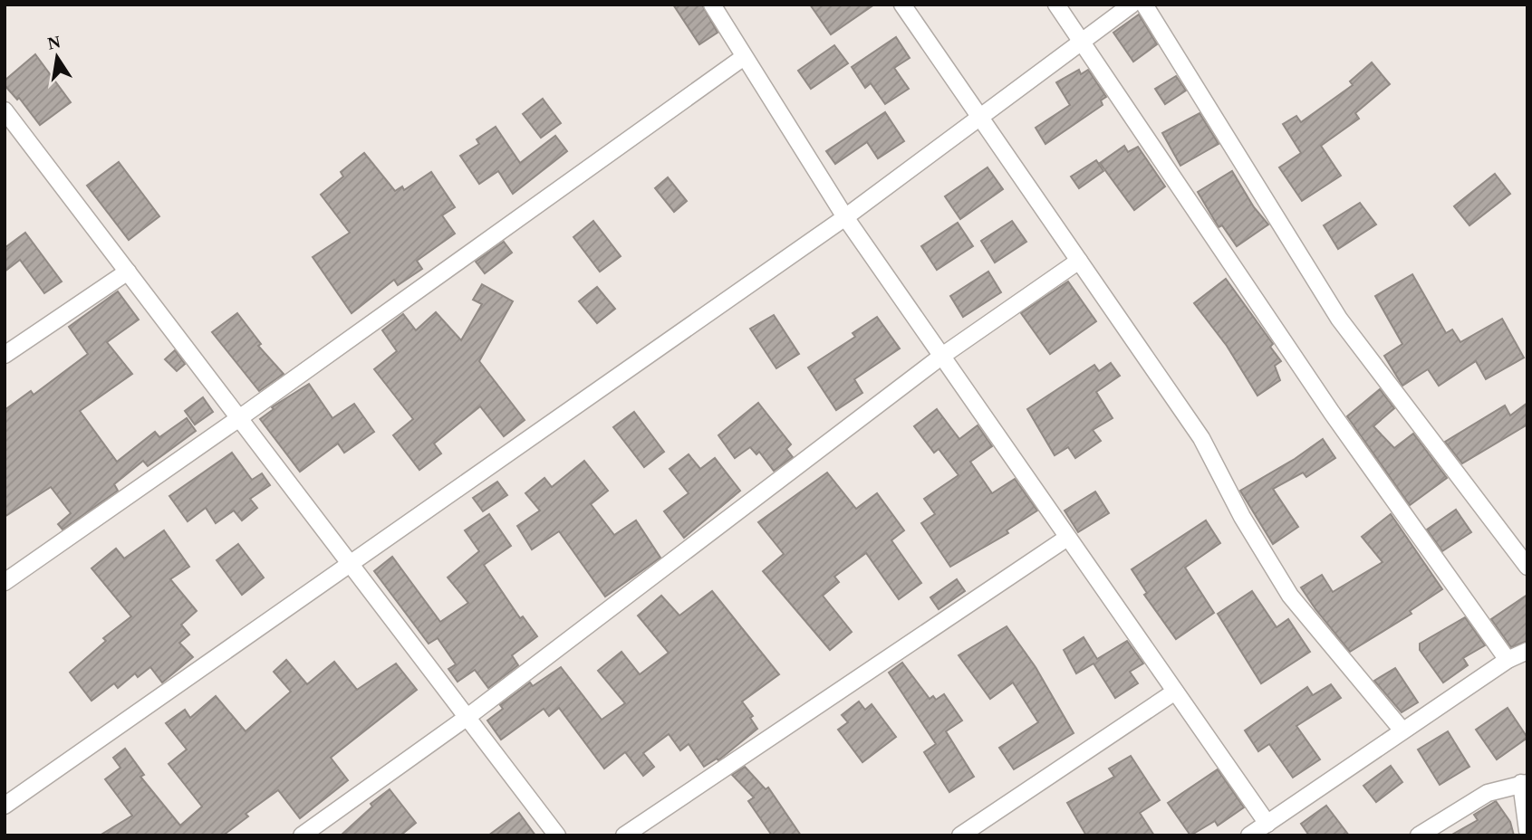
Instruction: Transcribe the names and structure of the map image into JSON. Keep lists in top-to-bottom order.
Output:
{
  "north": "top"
}
